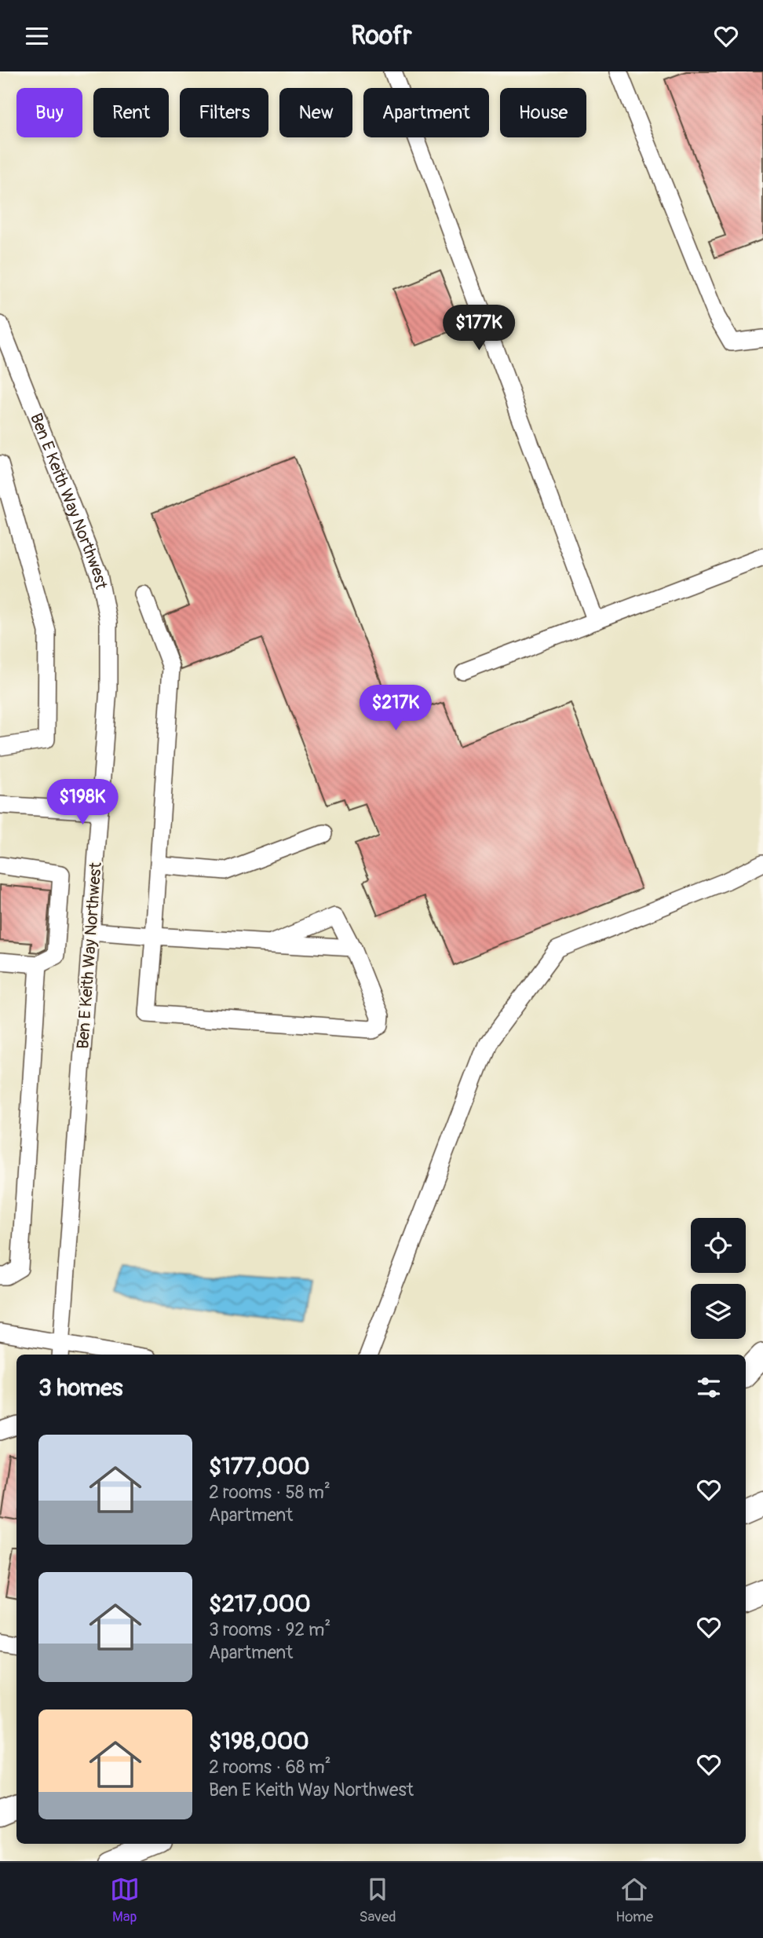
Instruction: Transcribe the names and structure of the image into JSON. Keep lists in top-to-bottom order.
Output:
{
  "streets": {
    "street": ["Ben E Keith Way Northwest"]
  },
  "page": {
    "header": "Roofr",
    "chip": [
      "Buy",
      "Rent",
      "Filters",
      "New",
      "Apartment",
      "House"
    ],
    "price": ["$177K", "$217K", "$198K"],
    "heading": "3 homes",
    "list": [
      {
        "name": "$177,000",
        "note": "2 rooms · 58 m² · Apartment"
      },
      {
        "name": "$217,000",
        "note": "3 rooms · 92 m² · Apartment"
      },
      {
        "name": "$198,000",
        "note": "2 rooms · 68 m² · Ben E Keith Way Northwest"
      }
    ],
    "tabs": ["Map", "Saved", "Home"]
  }
}
